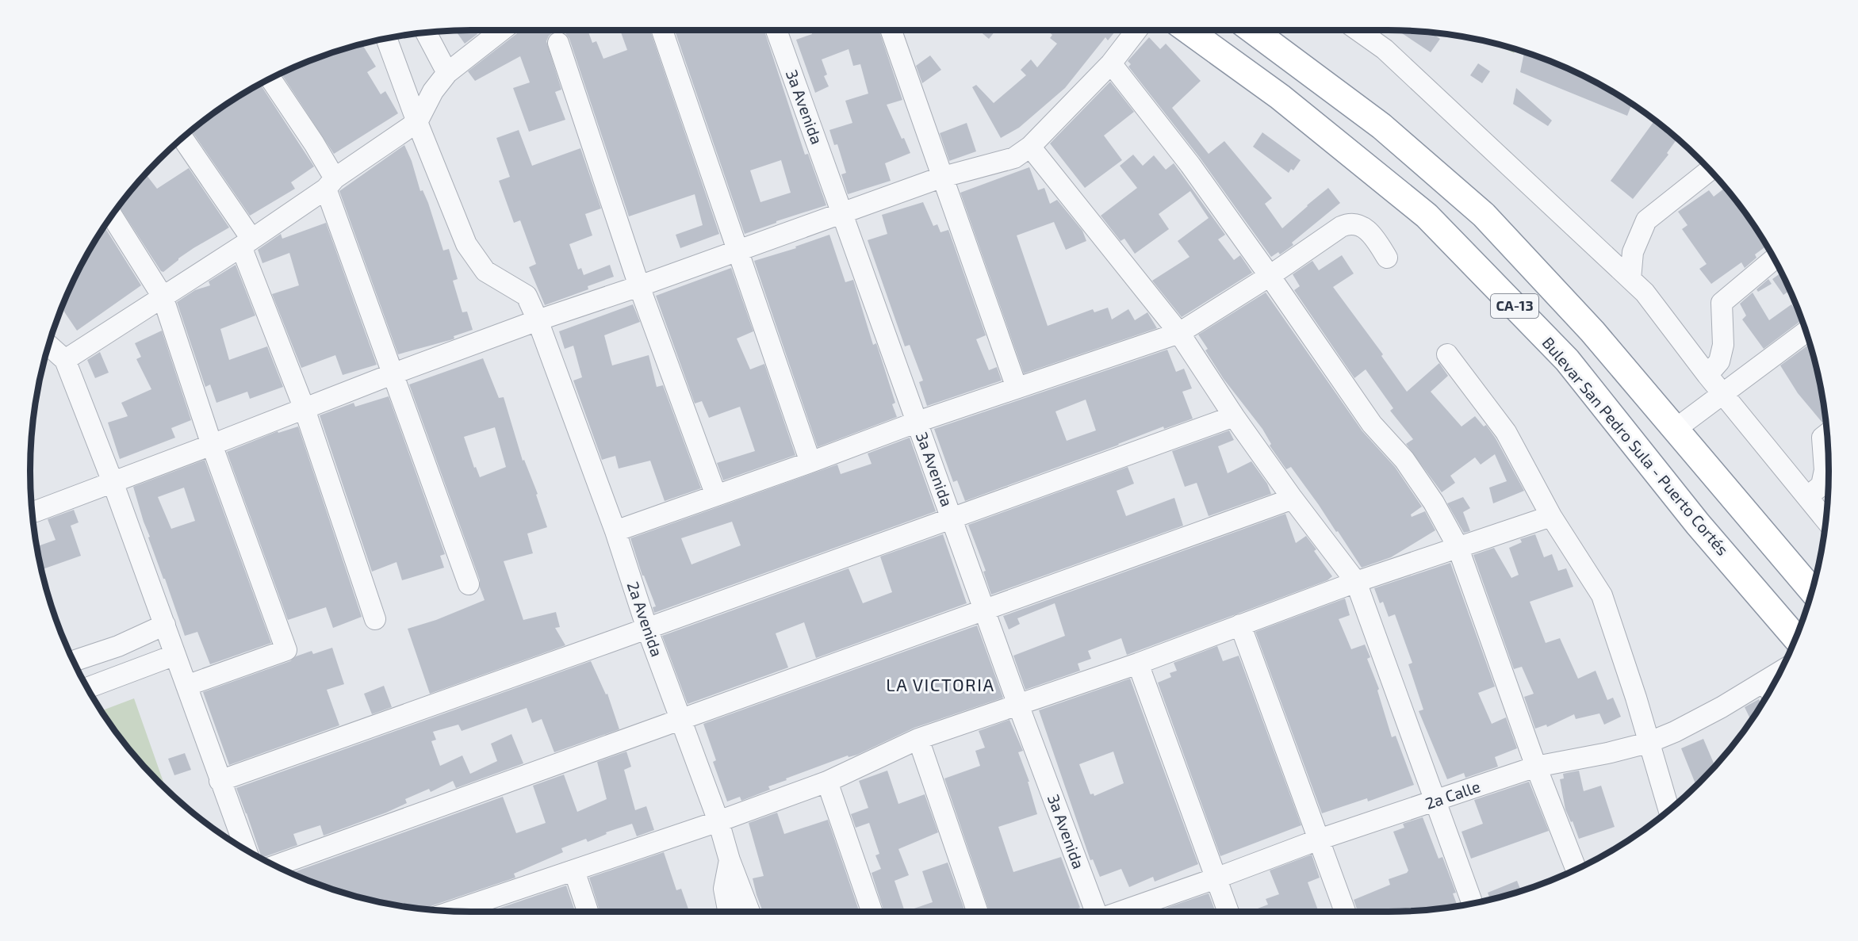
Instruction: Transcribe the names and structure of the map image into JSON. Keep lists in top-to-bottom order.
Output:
{
  "streets": {
    "highway": ["CA-13", "Bulevar San Pedro Sula - Puerto Cortés"],
    "street": ["3a Avenida", "2a Avenida", "2a Calle"]
  },
  "districts": ["LA VICTORIA"]
}
